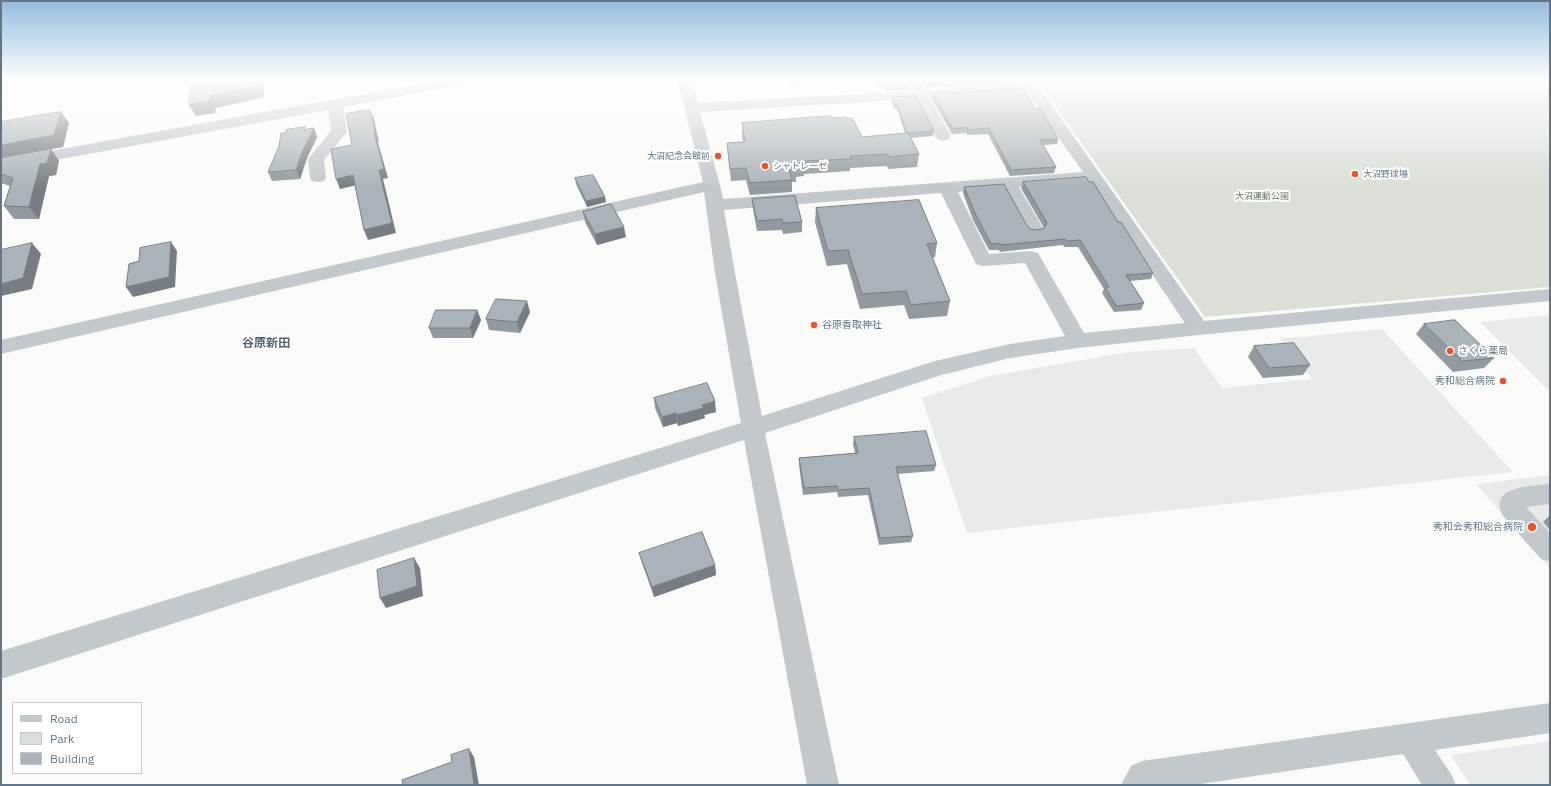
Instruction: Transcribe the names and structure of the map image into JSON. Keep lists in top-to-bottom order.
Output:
{
  "districts": ["谷原新田"],
  "parks": ["大沼運動公園"],
  "places": [
    "大沼記念会館前",
    "シャトレーゼ",
    "大沼野球場",
    "谷原香取神社",
    "さくら薬局",
    "秀和総合病院",
    "秀和会秀和総合病院"
  ],
  "legend": ["Road", "Park", "Building"]
}
